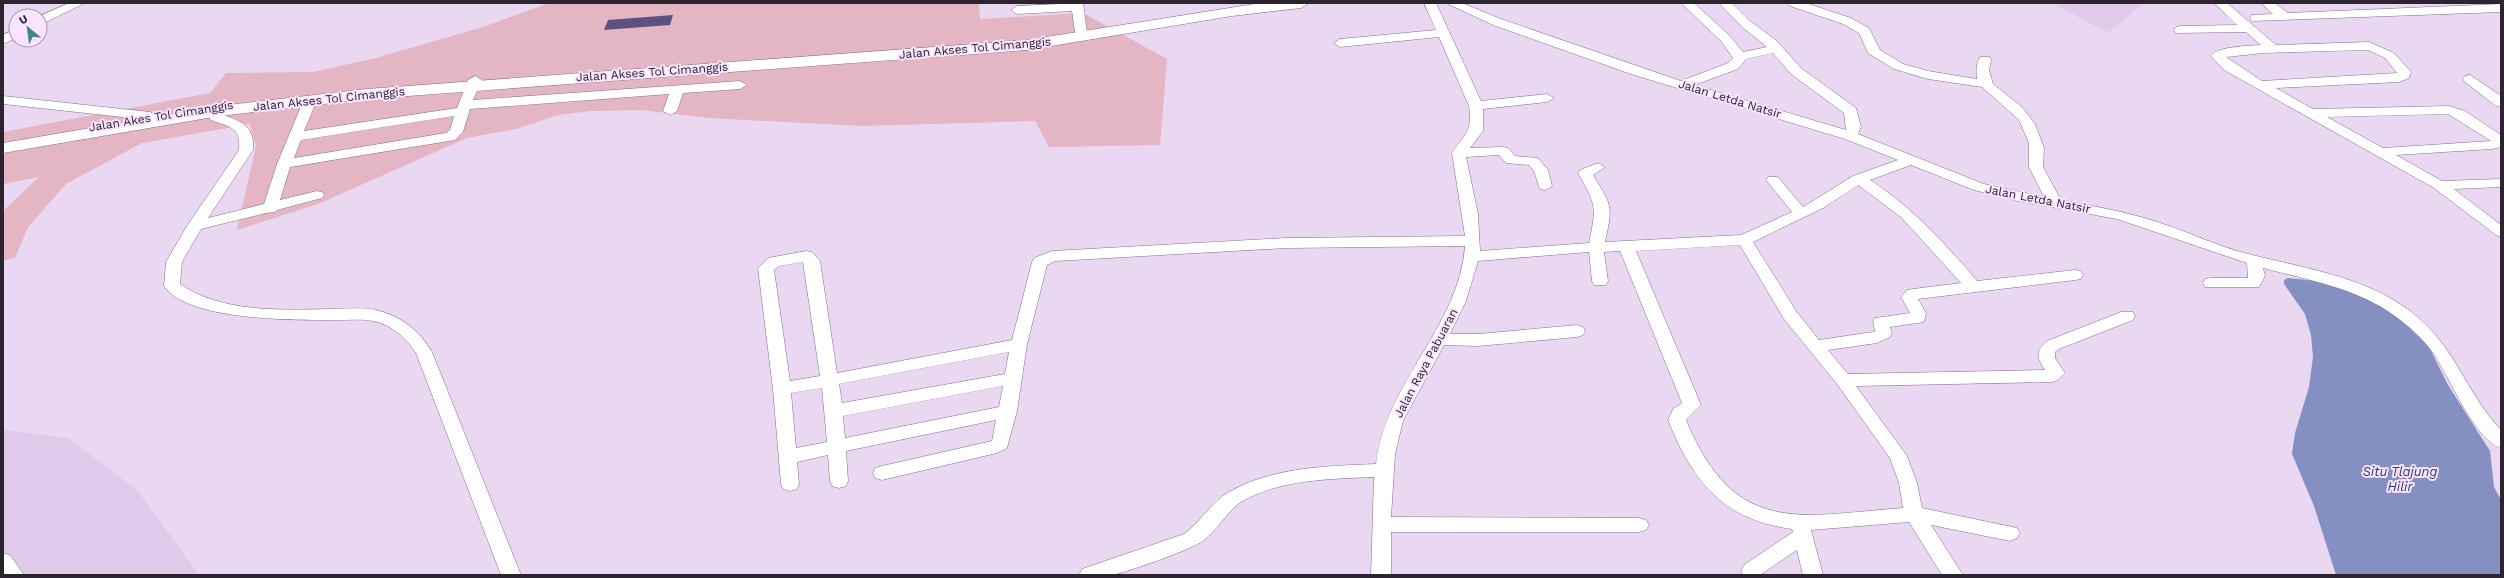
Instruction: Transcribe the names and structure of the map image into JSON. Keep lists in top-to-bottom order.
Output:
{
  "streets": {
    "main road": ["Jalan Akses Tol Cimanggis", "Jalan Akes Tol Cimanggis"],
    "street": ["Jalan Letda Natsir", "Jalan Raya Pabuaran"]
  },
  "crossings": [
    ["Jalan Akses Tol Cimanggis", "Jalan Akes Tol Cimanggis"]
  ],
  "water": ["Situ Tlajung Hilir"],
  "north": "top left"
}
